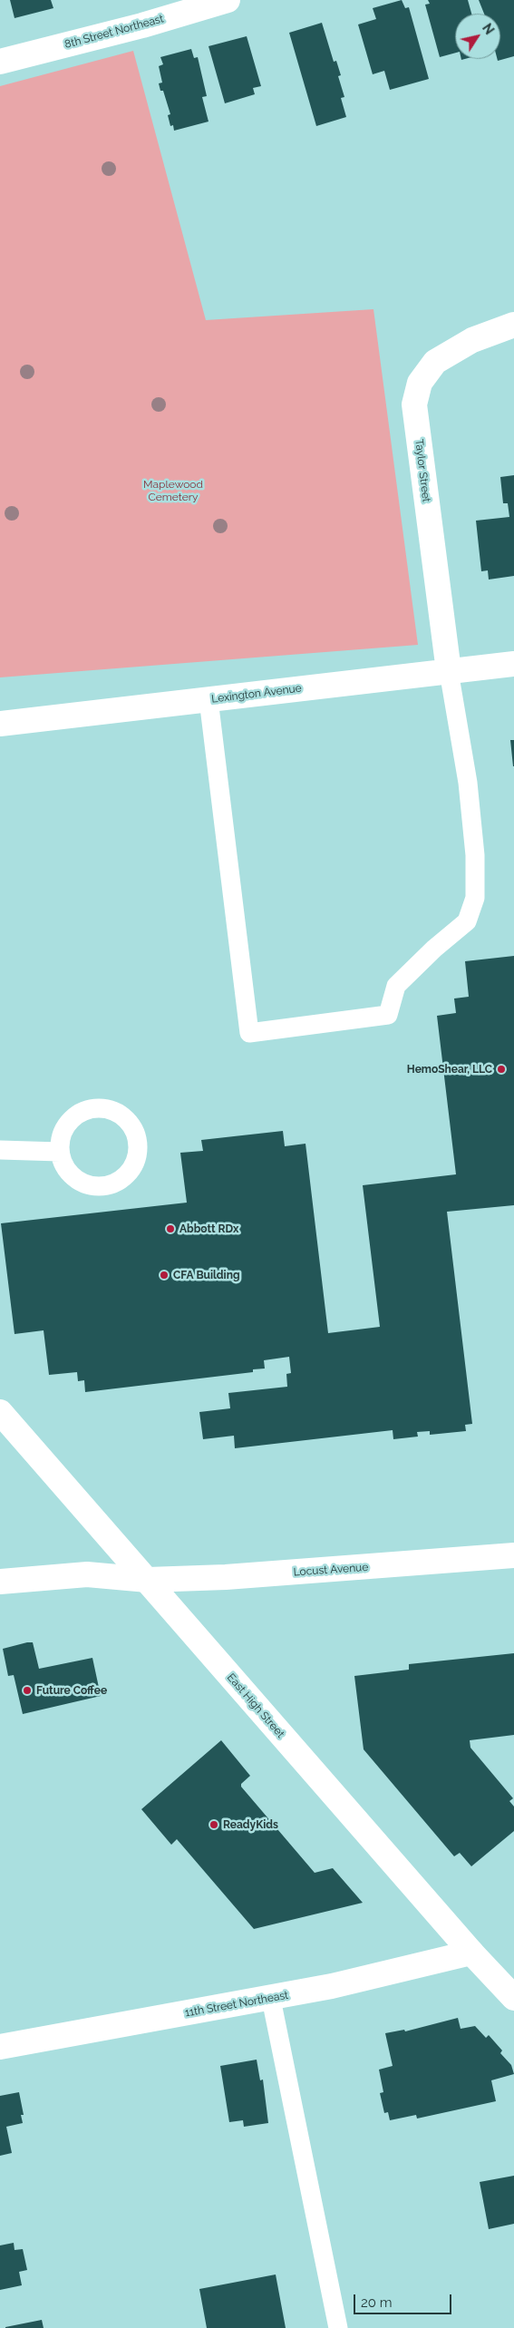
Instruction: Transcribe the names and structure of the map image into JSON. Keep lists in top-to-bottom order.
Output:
{
  "streets": {
    "street": [
      "8th Street Northeast",
      "Taylor Street",
      "Lexington Avenue",
      "Locust Avenue",
      "East High Street",
      "11th Street Northeast"
    ]
  },
  "crossings": [
    ["Taylor Street", "Lexington Avenue"],
    ["Locust Avenue", "East High Street"],
    ["East High Street", "11th Street Northeast"]
  ],
  "parks": ["Maplewood Cemetery"],
  "places": [
    "HemoShear, LLC",
    "Abbott RDx",
    "CFA Building",
    "Future Coffee",
    "ReadyKids"
  ],
  "scale_bar": "20 m",
  "north": "top right"
}
